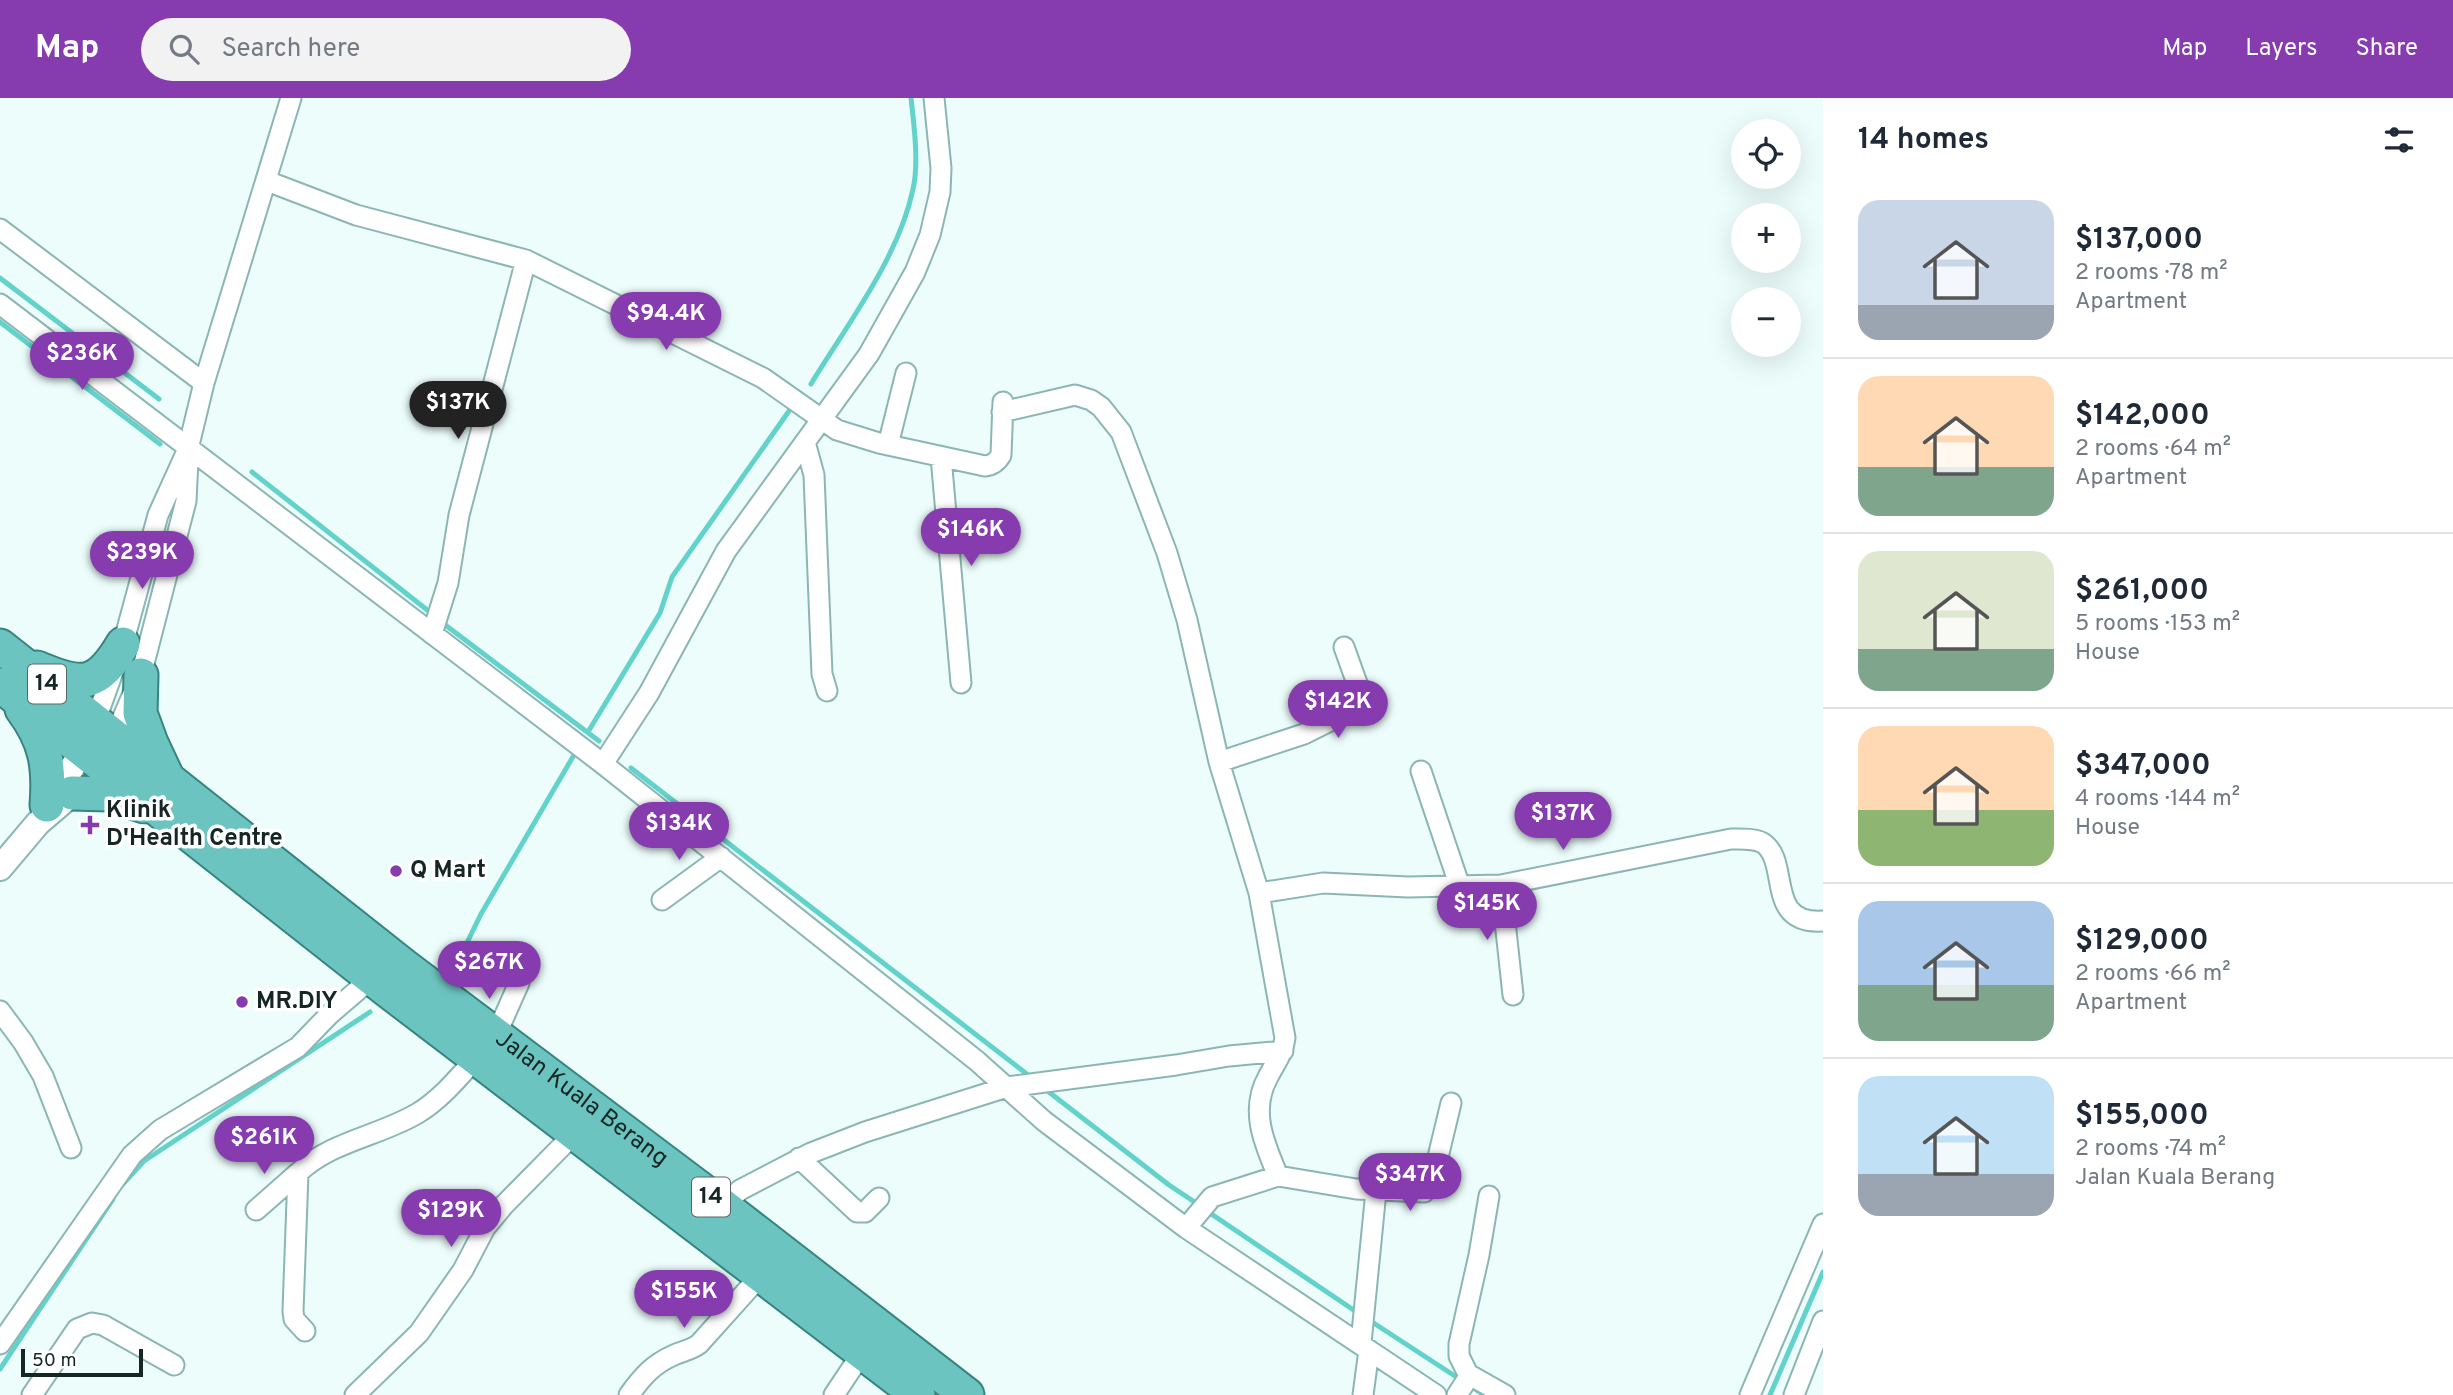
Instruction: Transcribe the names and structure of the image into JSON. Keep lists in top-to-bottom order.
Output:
{
  "streets": {
    "highway": ["14", "Jalan Kuala Berang"]
  },
  "places": {
    "health": ["Klinik D'Health Centre"],
    "other": ["Q Mart", "MR.DIY"]
  },
  "scale_bar": "50 m",
  "page": {
    "header": "Map",
    "search": "Search here",
    "nav": ["Map", "Layers", "Share"],
    "heading": "14 homes",
    "map_buttons": ["+", "−"],
    "list": [
      {
        "name": "$137,000",
        "note": "2 rooms · 78 m² · Apartment"
      },
      {
        "name": "$142,000",
        "note": "2 rooms · 64 m² · Apartment"
      },
      {
        "name": "$261,000",
        "note": "5 rooms · 153 m² · House"
      },
      {
        "name": "$347,000",
        "note": "4 rooms · 144 m² · House"
      },
      {
        "name": "$129,000",
        "note": "2 rooms · 66 m² · Apartment"
      },
      {
        "name": "$155,000",
        "note": "2 rooms · 74 m² · Jalan Kuala Berang"
      }
    ],
    "price": [
      "$94.4K",
      "$236K",
      "$137K",
      "$146K",
      "$239K",
      "$142K",
      "$137K",
      "$134K",
      "$145K",
      "$267K",
      "$261K",
      "$347K",
      "$129K",
      "$155K"
    ],
    "scale": "50 m"
  }
}
